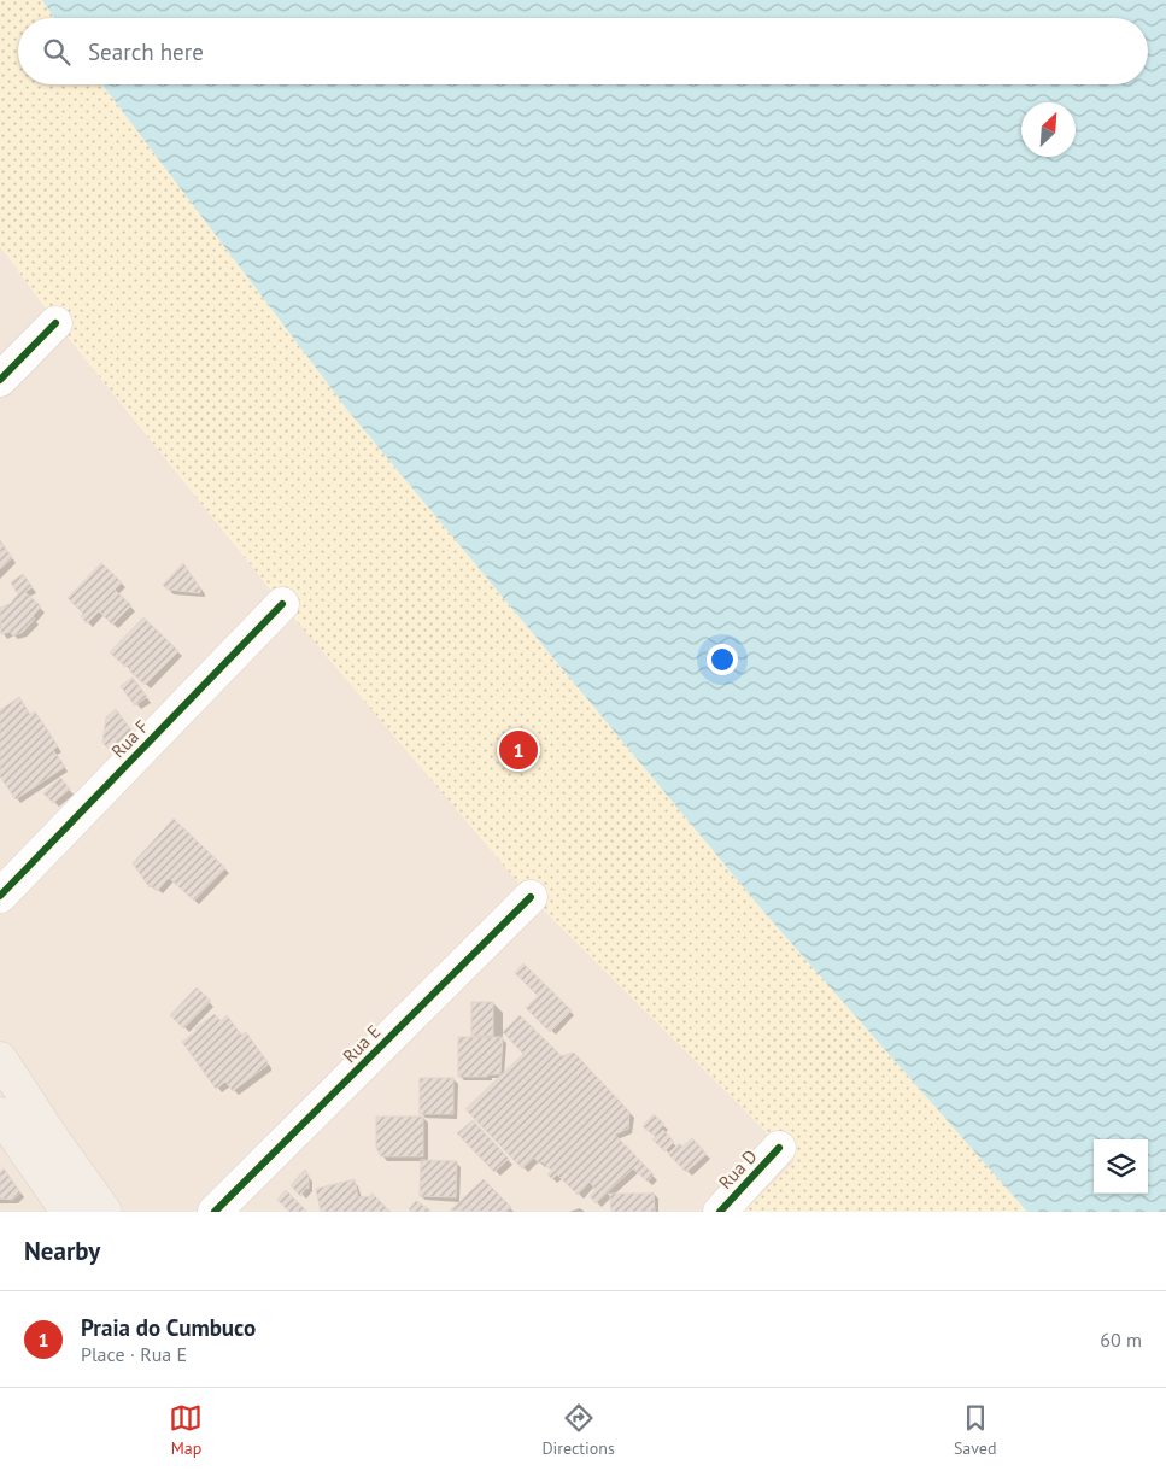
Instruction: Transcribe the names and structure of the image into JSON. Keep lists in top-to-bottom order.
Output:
{
  "streets": {
    "street": ["Rua F", "Rua E", "Rua D"]
  },
  "north": "top right",
  "page": {
    "search": "Search here",
    "pins": "1",
    "heading": "Nearby",
    "list": [
      {
        "mark": "1",
        "name": "Praia do Cumbuco",
        "note": "Place · Rua E",
        "value": "60 m"
      }
    ],
    "nav": ["Map", "Directions", "Saved"]
  }
}
